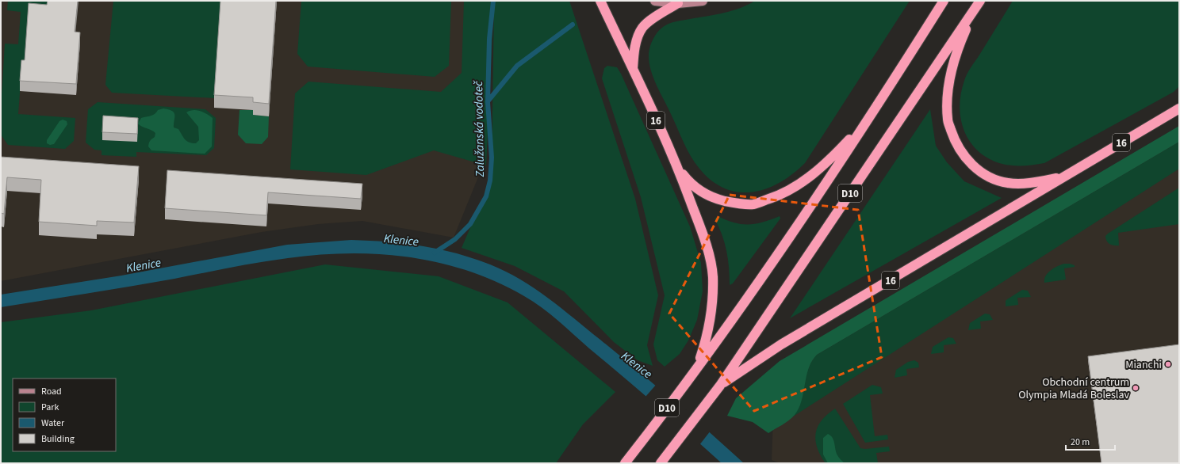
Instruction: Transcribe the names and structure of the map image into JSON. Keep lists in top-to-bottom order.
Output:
{
  "streets": {
    "highway": ["16", "D10"]
  },
  "crossings": [
    ["16", "D10"]
  ],
  "water": ["Zalužanská vodoteč", "Klenice"],
  "places": ["Mianchi", "Obchodní centrum Olympia Mladá Boleslav"],
  "legend": [
    "Road",
    "Park",
    "Water",
    "Building"
  ],
  "scale_bar": "20 m"
}
